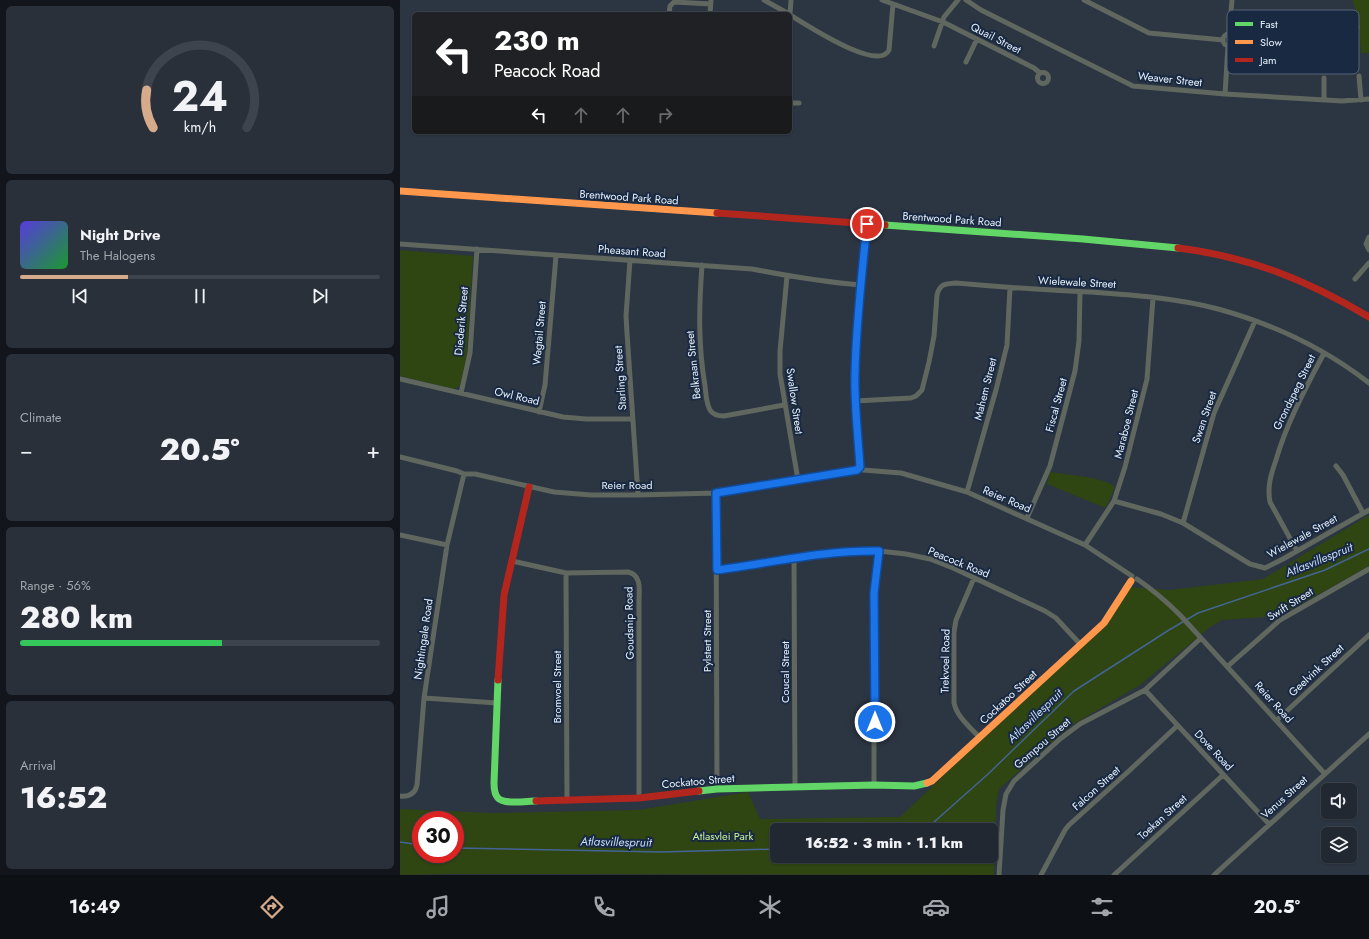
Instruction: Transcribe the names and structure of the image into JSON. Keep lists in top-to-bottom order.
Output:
{
  "streets": {
    "street": [
      "Quail Street",
      "Weaver Street",
      "Brentwood Park Road",
      "Pheasant Road",
      "Wielewale Street",
      "Diederik Street",
      "Wagtail Street",
      "Belkraan Street",
      "Starling Street",
      "Mahem Street",
      "Grondspeg Street",
      "Owl Road",
      "Swallow Street",
      "Fiscal Street",
      "Swan Street",
      "Maraboe Street",
      "Reier Road",
      "Peacock Road",
      "Swift Street",
      "Goudsnip Road",
      "Nightingale Road",
      "Pylstert Street",
      "Trekvoel Road",
      "Geelvink Street",
      "Coucal Street",
      "Bromvoel Street",
      "Cockatoo Street",
      "Gompou Street",
      "Dove Road",
      "Falcon Street",
      "Venus Street",
      "Toekan Street"
    ]
  },
  "crossings": [
    ["Pheasant Road", "Diederik Street"],
    ["Pheasant Road", "Wagtail Street"],
    ["Pheasant Road", "Belkraan Street"],
    ["Pheasant Road", "Starling Street"],
    ["Pheasant Road", "Swallow Street"],
    ["Wielewale Street", "Mahem Street"],
    ["Wielewale Street", "Grondspeg Street"],
    ["Wielewale Street", "Fiscal Street"],
    ["Wielewale Street", "Swan Street"],
    ["Wielewale Street", "Maraboe Street"],
    ["Diederik Street", "Owl Road"],
    ["Wagtail Street", "Owl Road"],
    ["Belkraan Street", "Swallow Street"],
    ["Starling Street", "Owl Road"],
    ["Starling Street", "Reier Road"],
    ["Mahem Street", "Reier Road"],
    ["Swallow Street", "Reier Road"],
    ["Fiscal Street", "Reier Road"],
    ["Maraboe Street", "Reier Road"],
    ["Reier Road", "Swift Street"],
    ["Reier Road", "Nightingale Road"],
    ["Reier Road", "Pylstert Street"],
    ["Reier Road", "Geelvink Street"],
    ["Reier Road", "Cockatoo Street"],
    ["Reier Road", "Gompou Street"],
    ["Reier Road", "Venus Street"],
    ["Peacock Road", "Pylstert Street"],
    ["Peacock Road", "Trekvoel Road"],
    ["Peacock Road", "Coucal Street"],
    ["Peacock Road", "Cockatoo Street"],
    ["Goudsnip Road", "Bromvoel Street"],
    ["Goudsnip Road", "Cockatoo Street"],
    ["Pylstert Street", "Cockatoo Street"],
    ["Trekvoel Road", "Cockatoo Street"],
    ["Coucal Street", "Cockatoo Street"],
    ["Bromvoel Street", "Cockatoo Street"],
    ["Gompou Street", "Dove Road"],
    ["Dove Road", "Falcon Street"],
    ["Dove Road", "Venus Street"],
    ["Dove Road", "Toekan Street"]
  ],
  "water": ["Atlasvillespruit"],
  "parks": ["Atlasvlei Park"],
  "legend": ["Fast", "Slow", "Jam"],
  "page": {
    "turn": ["230 m", "Peacock Road"],
    "song": ["Night Drive", "The Halogens"],
    "tile": [
      "Climate",
      ["Range · 56%", "280 km"],
      ["Arrival", "16:52"]
    ],
    "heat": ["−", "20.5°", "+"],
    "limit": "30",
    "trip": "16:52 · 3 min · 1.1 km",
    "tabs": ["16:49", "20.5°"],
    "gauge": ["24", "km/h"]
  }
}
